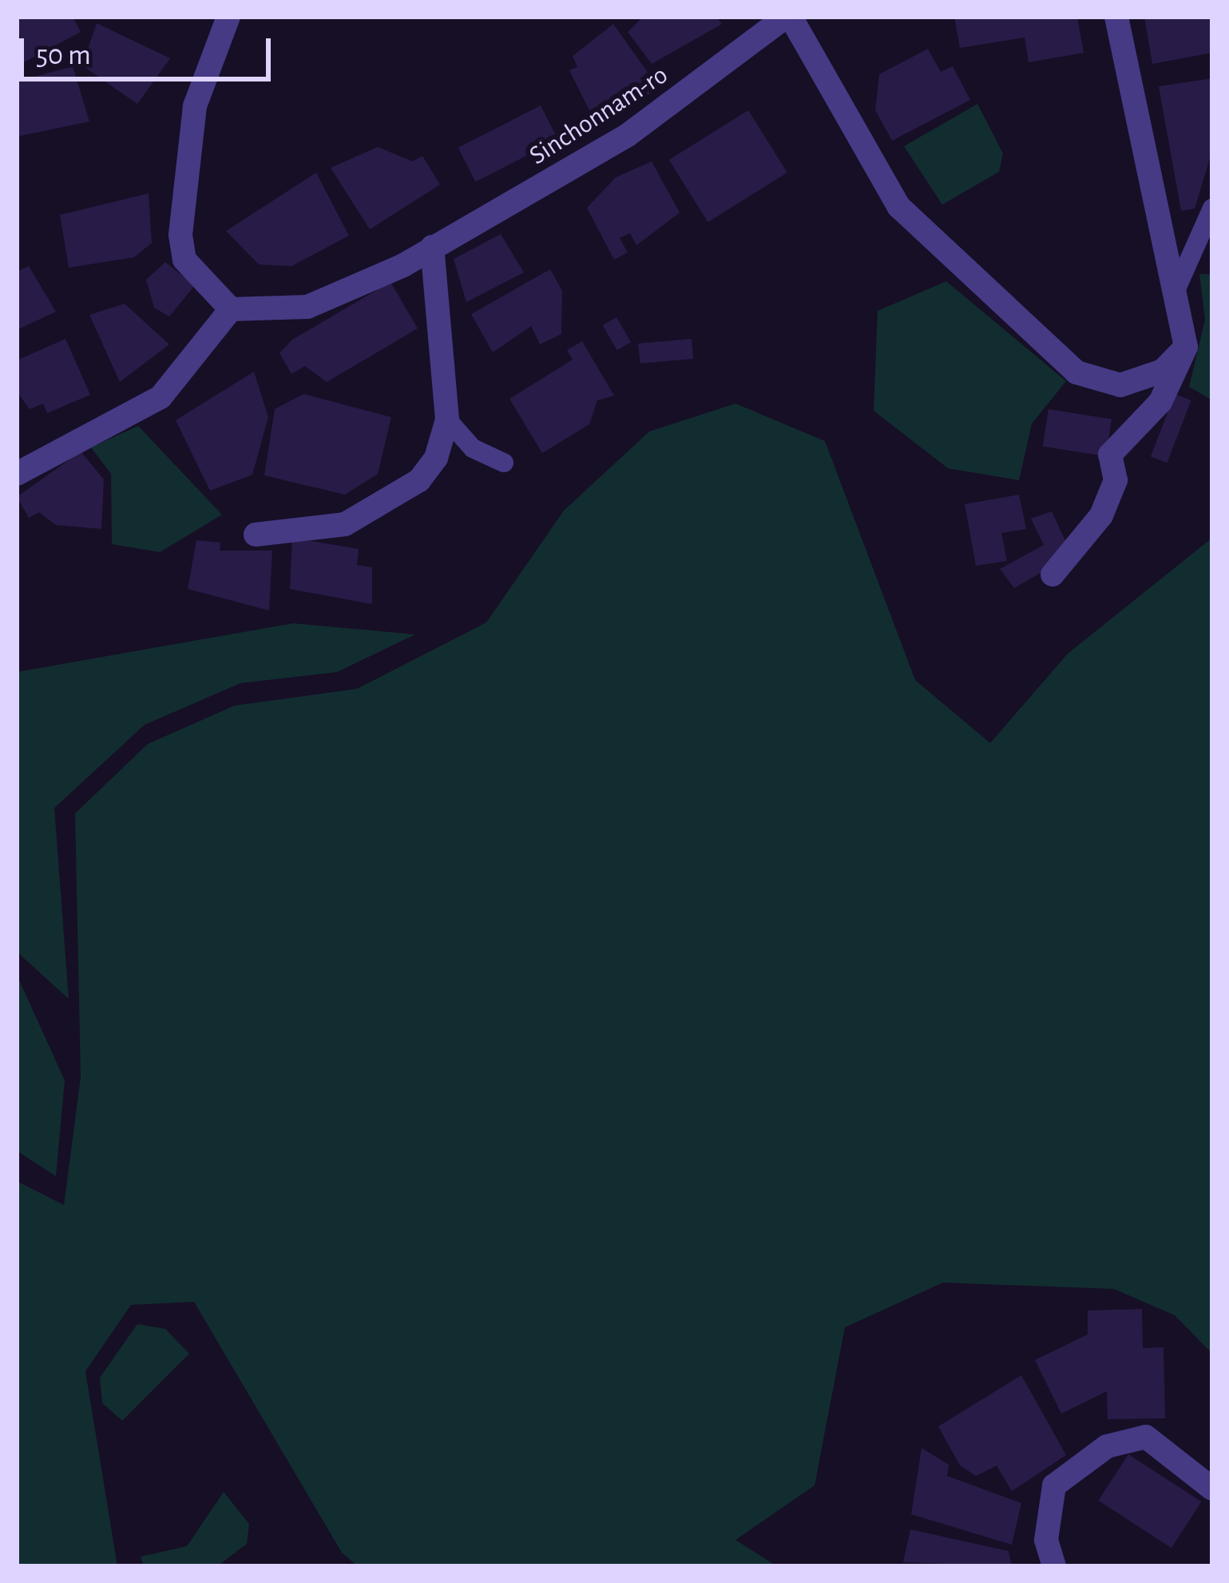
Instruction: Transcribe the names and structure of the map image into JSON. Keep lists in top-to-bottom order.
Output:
{
  "streets": {
    "street": ["Sinchonnam-ro"]
  },
  "scale_bar": "50 m"
}
